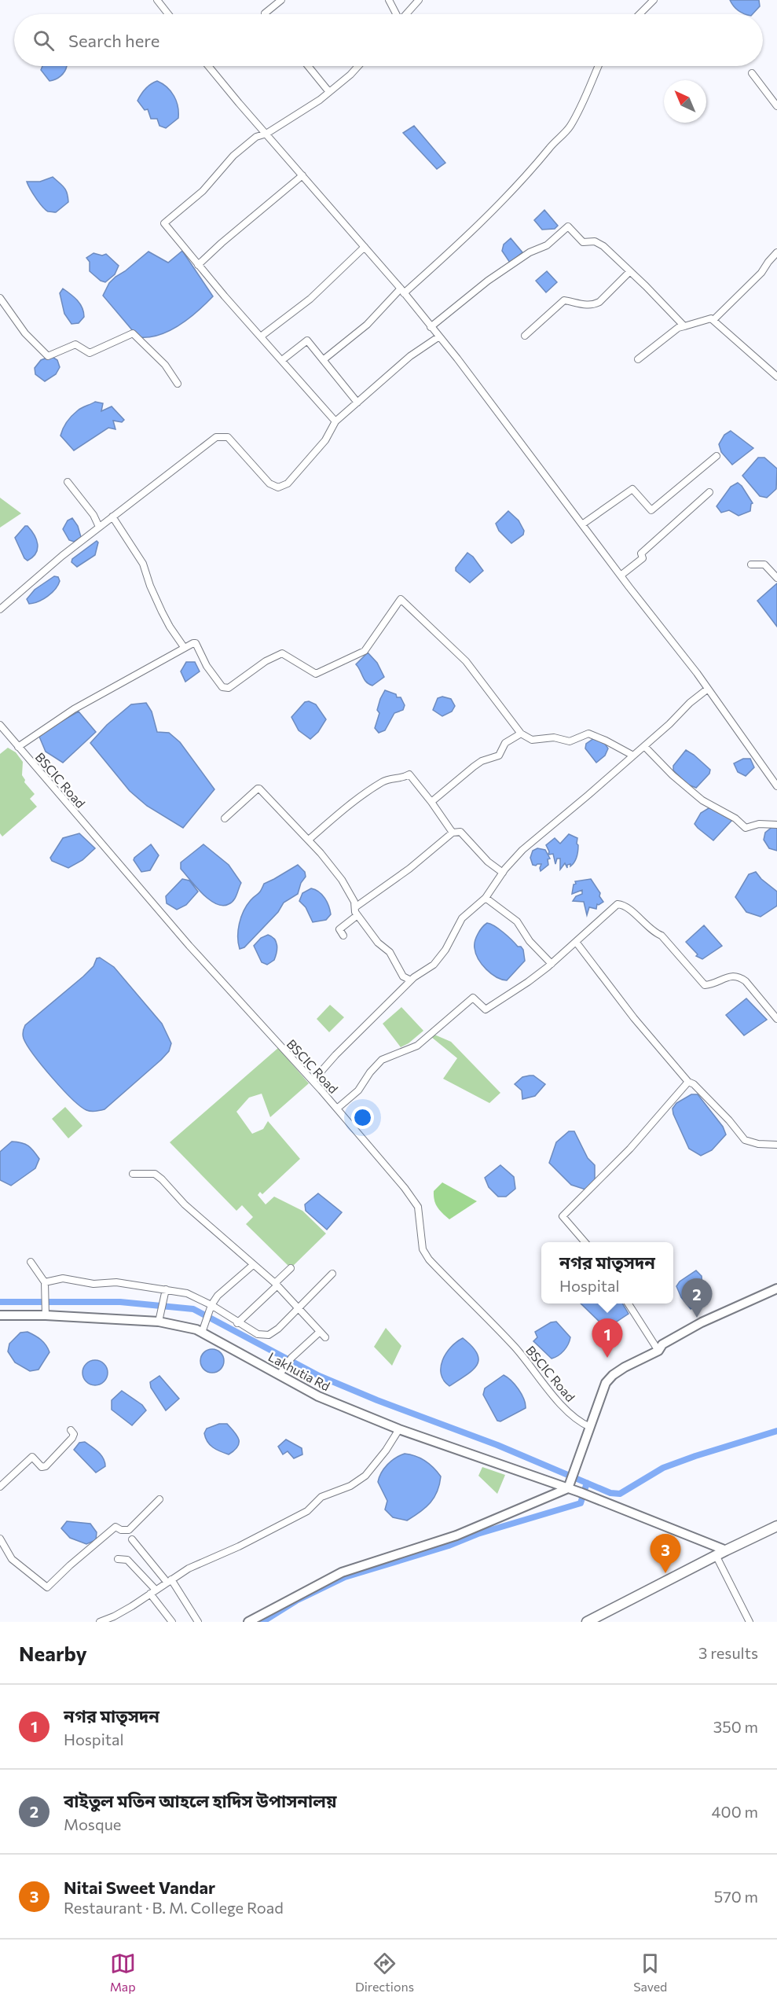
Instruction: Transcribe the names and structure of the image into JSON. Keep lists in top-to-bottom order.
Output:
{
  "streets": {
    "street": ["BSCIC Road", "Lakhutia Rd"]
  },
  "north": "top left",
  "page": {
    "search": "Search here",
    "popup": ["নগর মাতৃসদন", "Hospital"],
    "pins": ["2", "1", "3"],
    "heading": ["Nearby", "3 results"],
    "list": [
      {
        "mark": "1",
        "name": "নগর মাতৃসদন",
        "note": "Hospital",
        "value": "350 m"
      },
      {
        "mark": "2",
        "name": "বাইতুল মতিন আহলে হাদিস উপাসনালয়",
        "note": "Mosque",
        "value": "400 m"
      },
      {
        "mark": "3",
        "name": "Nitai Sweet Vandar",
        "note": "Restaurant · B. M. College Road",
        "value": "570 m"
      }
    ],
    "nav": ["Map", "Directions", "Saved"]
  }
}
